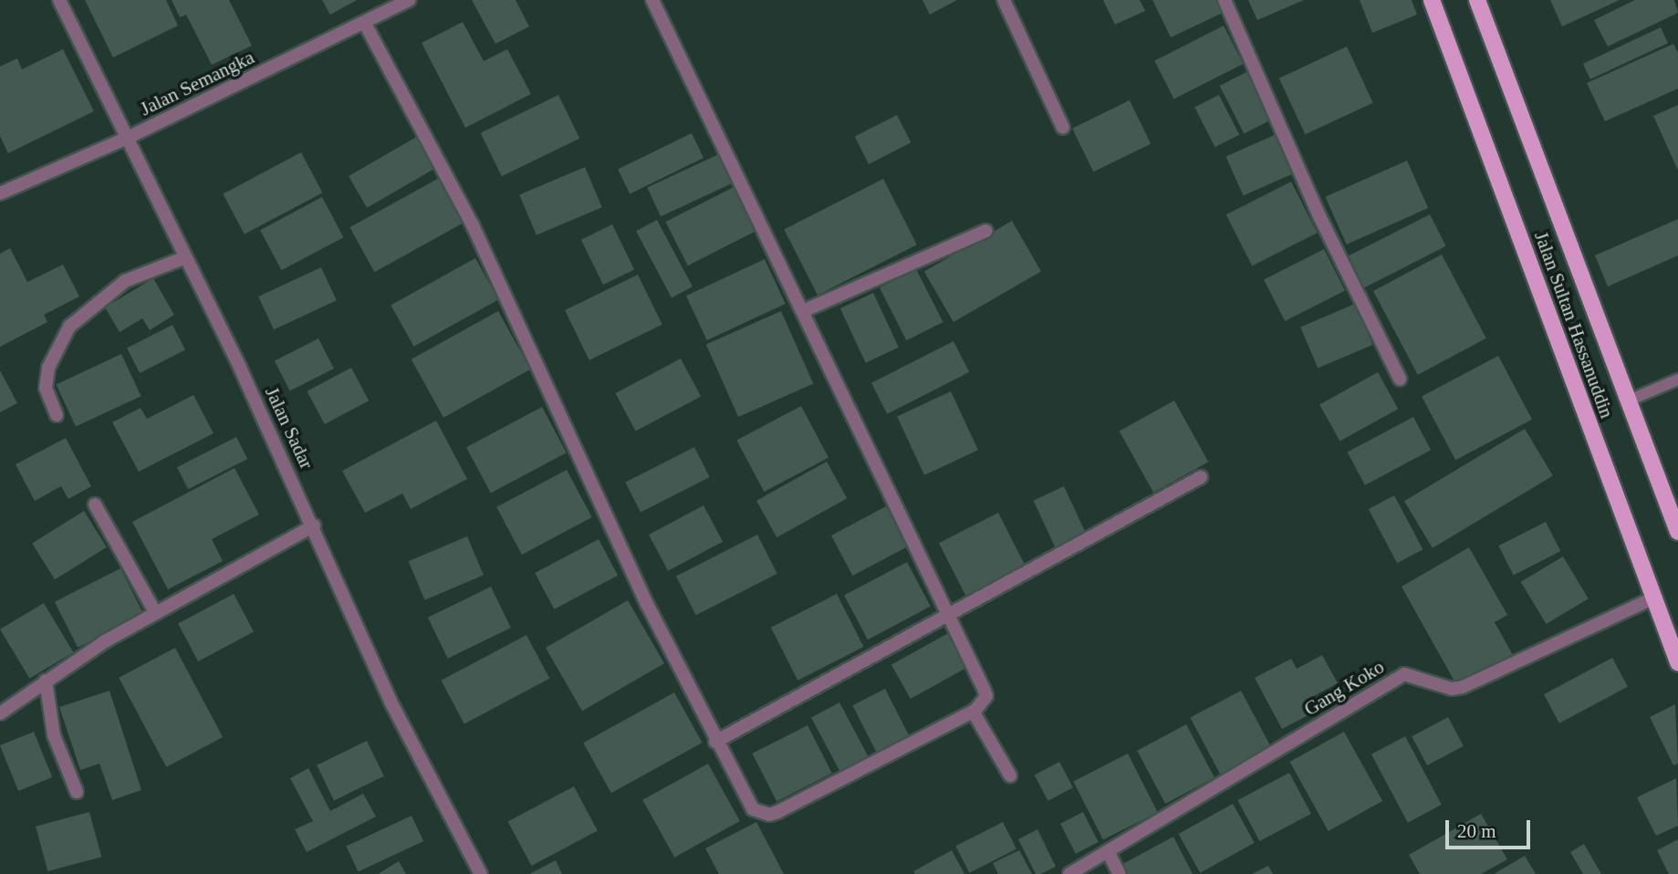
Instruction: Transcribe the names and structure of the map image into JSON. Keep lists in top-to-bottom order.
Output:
{
  "streets": {
    "main road": ["Jalan Sultan Hassanuddin"],
    "street": ["Jalan Semangka", "Jalan Sadar", "Gang Koko"]
  },
  "crossings": [
    ["Jalan Semangka", "Jalan Sadar"],
    ["Jalan Sultan Hassanuddin", "Gang Koko"]
  ],
  "scale_bar": "20 m"
}
